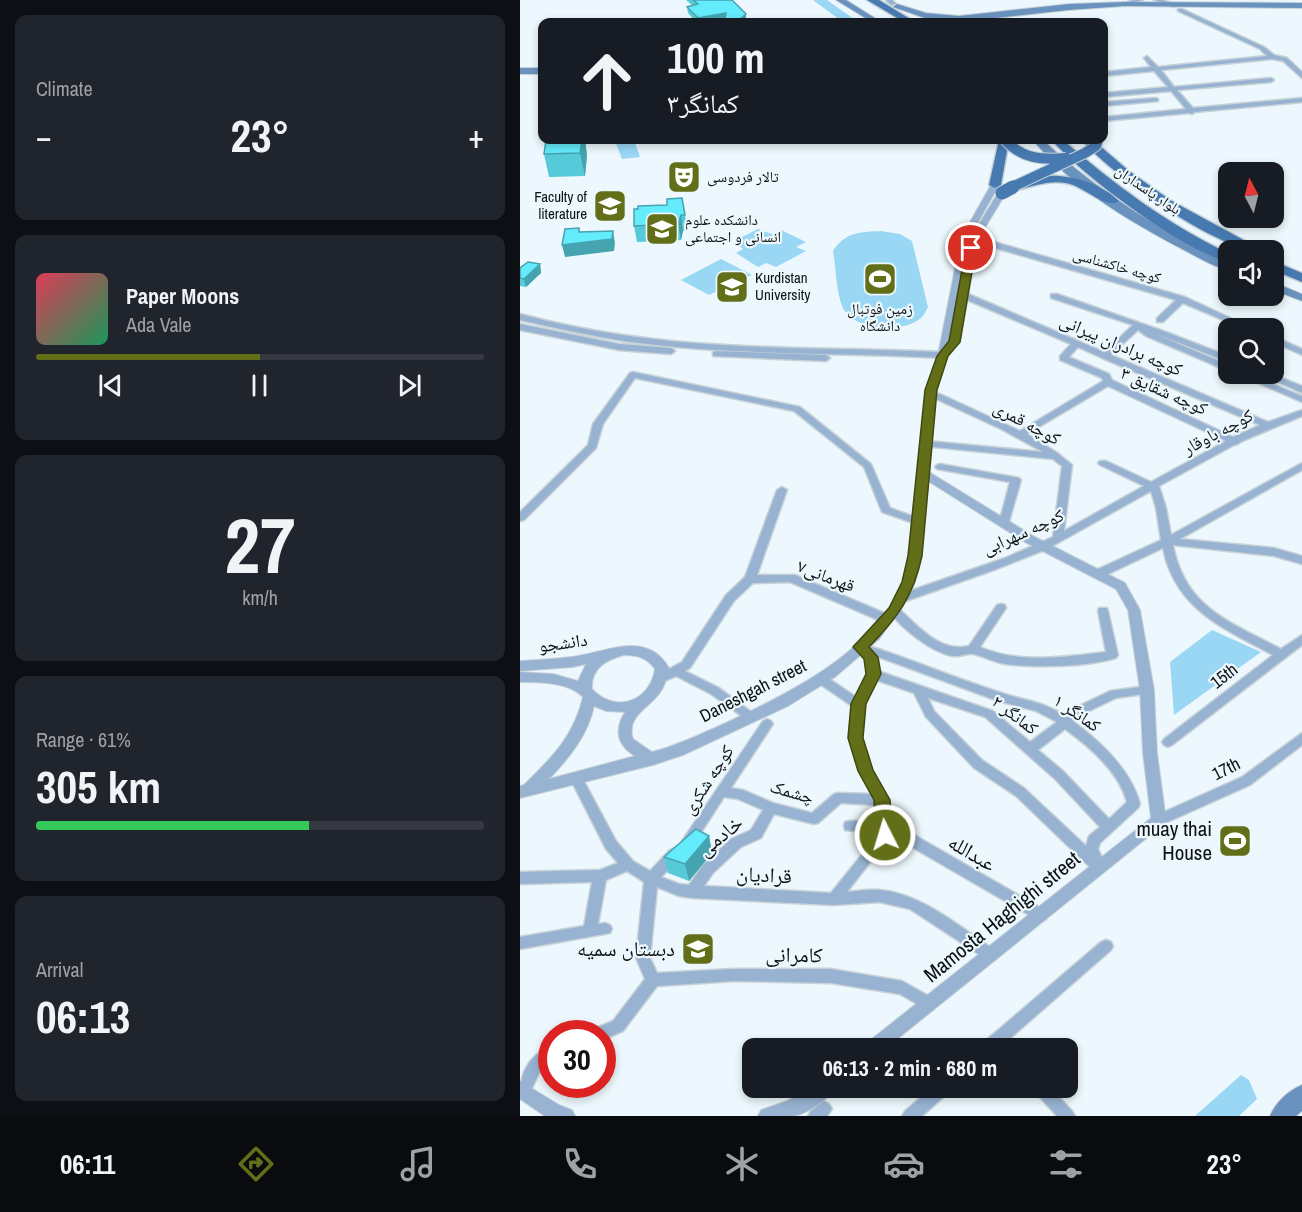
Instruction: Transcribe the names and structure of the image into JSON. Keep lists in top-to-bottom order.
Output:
{
  "streets": {
    "main road": ["بلوار پاسداران"],
    "street": [
      "کوچه خاکشناسی",
      "کوچه برادران پیرانی",
      "کوچه شقایق ۳",
      "کوچه قمری",
      "کوچه باوقار",
      "کوچه سهرابی",
      "قهرمانی۷",
      "دانشجو",
      "15th",
      "Daneshgah street",
      "کمانگر ۱",
      "کمانگر ۲",
      "17th",
      "کوچه شکری",
      "چشمک",
      "خادمی",
      "عبدالله",
      "قرادیان",
      "Mamosta Haghighi street",
      "کامرانی"
    ]
  },
  "crossings": [
    ["کوچه خاکشناسی", "Daneshgah street"],
    ["کوچه برادران پیرانی", "کوچه باوقار"],
    ["کوچه برادران پیرانی", "Daneshgah street"],
    ["کوچه شقایق ۳", "کوچه قمری"],
    ["کوچه شقایق ۳", "کوچه باوقار"],
    ["کوچه قمری", "کوچه سهرابی"],
    ["کوچه باوقار", "کوچه سهرابی"],
    ["کوچه سهرابی", "Daneshgah street"],
    ["قهرمانی۷", "Daneshgah street"],
    ["Daneshgah street", "کمانگر ۱"],
    ["Daneshgah street", "قرادیان"],
    ["کمانگر ۱", "کمانگر ۲"],
    ["کمانگر ۱", "Mamosta Haghighi street"],
    ["17th", "Mamosta Haghighi street"],
    ["کوچه شکری", "چشمک"],
    ["کوچه شکری", "قرادیان"],
    ["چشمک", "خادمی"],
    ["خادمی", "قرادیان"],
    ["عبدالله", "Mamosta Haghighi street"],
    ["قرادیان", "Mamosta Haghighi street"],
    ["Mamosta Haghighi street", "کامرانی"]
  ],
  "places": {
    "theatre": ["تالار فردوسی"],
    "school or university": [
      "Faculty of literature",
      "دانشکده علوم انسانی و اجتماعی",
      "Kurdistan University",
      "دبستان سمیه"
    ],
    "sports": ["زمین فوتبال دانشگاه", "muay thai House"]
  },
  "north": "top",
  "page": {
    "tile": [
      "Climate",
      ["27", "km/h"],
      ["Range · 61%", "305 km"],
      ["Arrival", "06:13"]
    ],
    "turn": ["100 m", "کمانگر۳"],
    "heat": ["−", "23°", "+"],
    "song": ["Paper Moons", "Ada Vale"],
    "limit": "30",
    "trip": "06:13 · 2 min · 680 m",
    "tabs": ["06:11", "23°"]
  }
}
